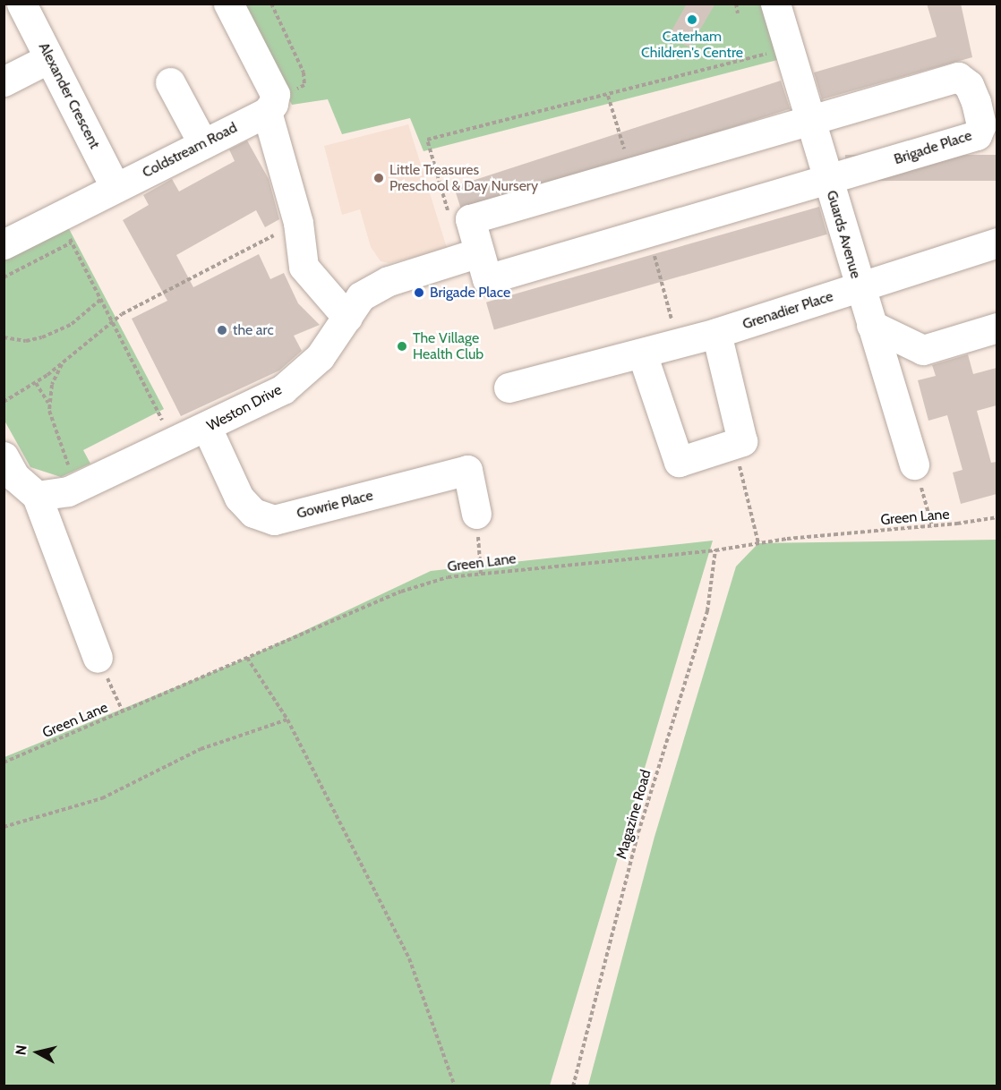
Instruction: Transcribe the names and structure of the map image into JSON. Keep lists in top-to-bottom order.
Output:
{
  "streets": {
    "street": [
      "Alexander Crescent",
      "Brigade Place",
      "Coldstream Road",
      "Guards Avenue",
      "Grenadier Place",
      "Weston Drive",
      "Gowrie Place"
    ],
    "path": ["Green Lane", "Magazine Road"]
  },
  "crossings": [
    ["Alexander Crescent", "Coldstream Road"],
    ["Brigade Place", "Guards Avenue"],
    ["Brigade Place", "Weston Drive"],
    ["Guards Avenue", "Grenadier Place"],
    ["Weston Drive", "Gowrie Place"],
    ["Green Lane", "Magazine Road"]
  ],
  "places": [
    "Caterham Children's Centre",
    "Little Treasures Preschool & Day Nursery",
    "Brigade Place",
    "the arc",
    "The Village Health Club"
  ],
  "north": "left"
}
